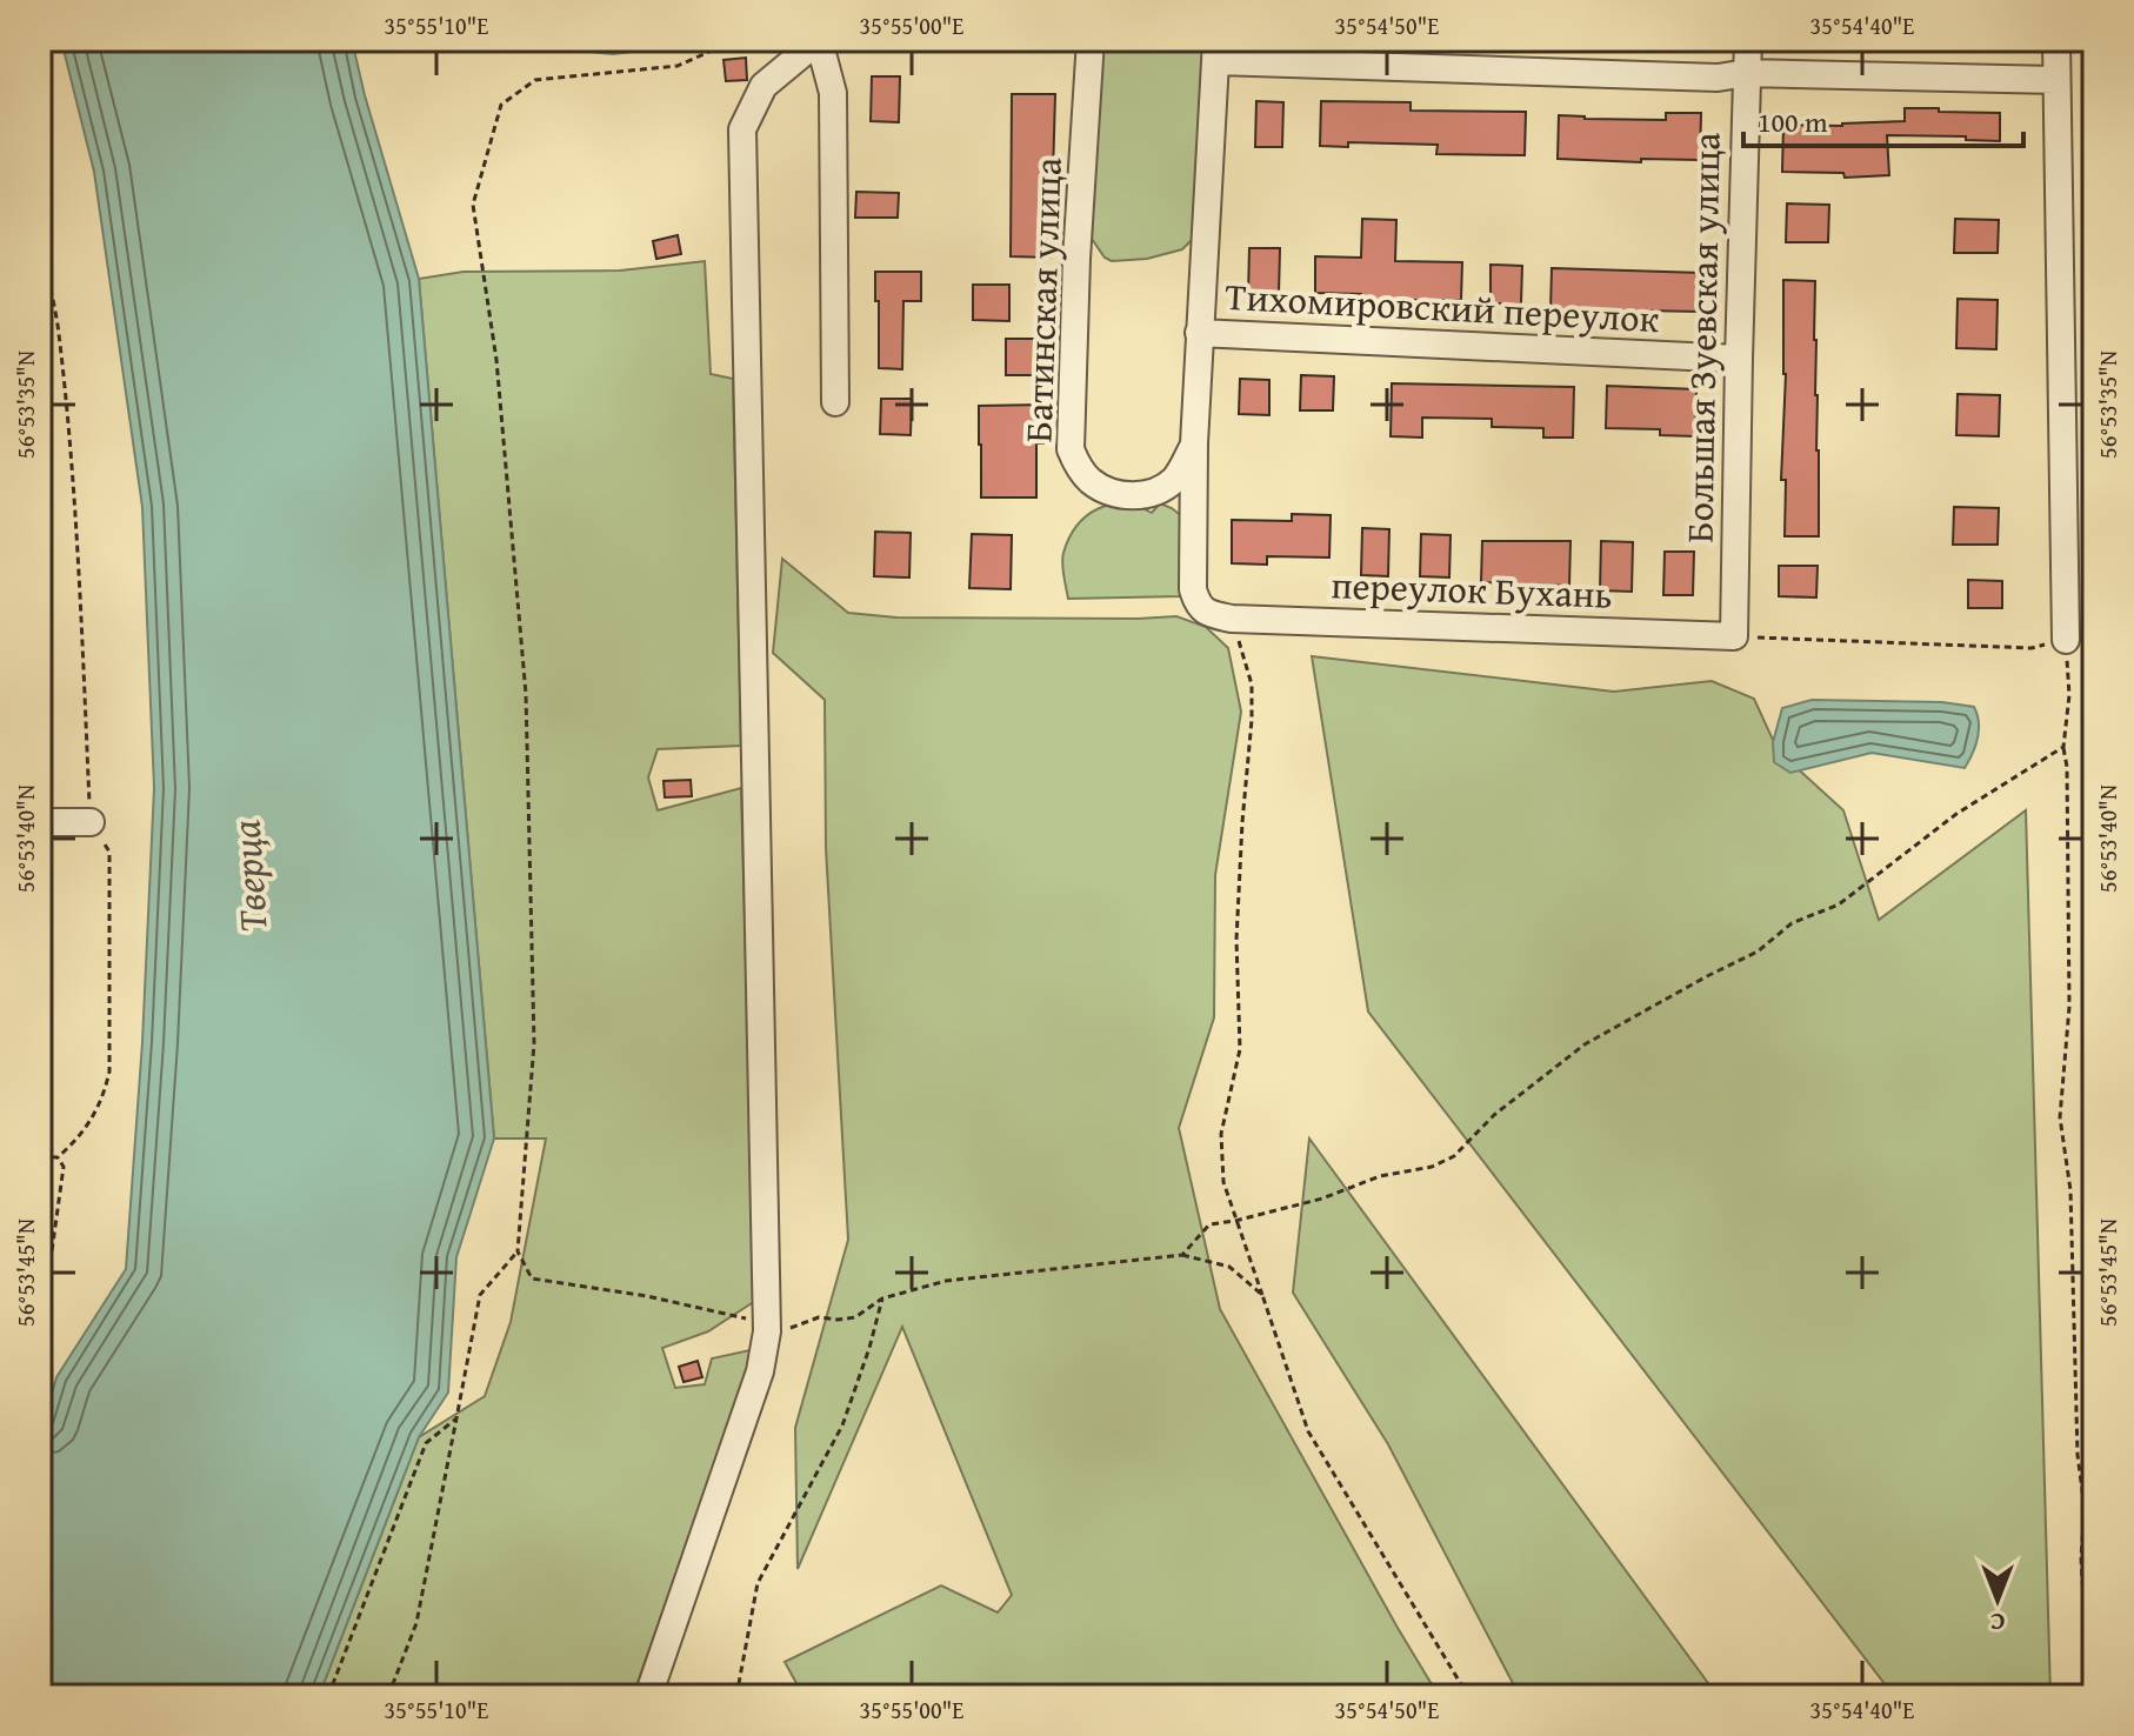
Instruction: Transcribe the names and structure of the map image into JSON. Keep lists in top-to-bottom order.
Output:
{
  "streets": {
    "street": [
      "Батинская улица",
      "Тихомировский переулок",
      "Большая Зуевская улица",
      "переулок Бухань"
    ]
  },
  "crossings": [
    ["Батинская улица", "Тихомировский переулок"],
    ["Батинская улица", "переулок Бухань"],
    ["Тихомировский переулок", "Большая Зуевская улица"],
    ["Большая Зуевская улица", "переулок Бухань"]
  ],
  "water": ["Тверца"],
  "scale_bar": "100 m",
  "north": "bottom",
  "coordinates": [
    "35°55'10\"E",
    "35°55'00\"E",
    "35°54'50\"E",
    "35°54'40\"E",
    "56°53'35\"N",
    "56°53'40\"N",
    "56°53'45\"N"
  ]
}
